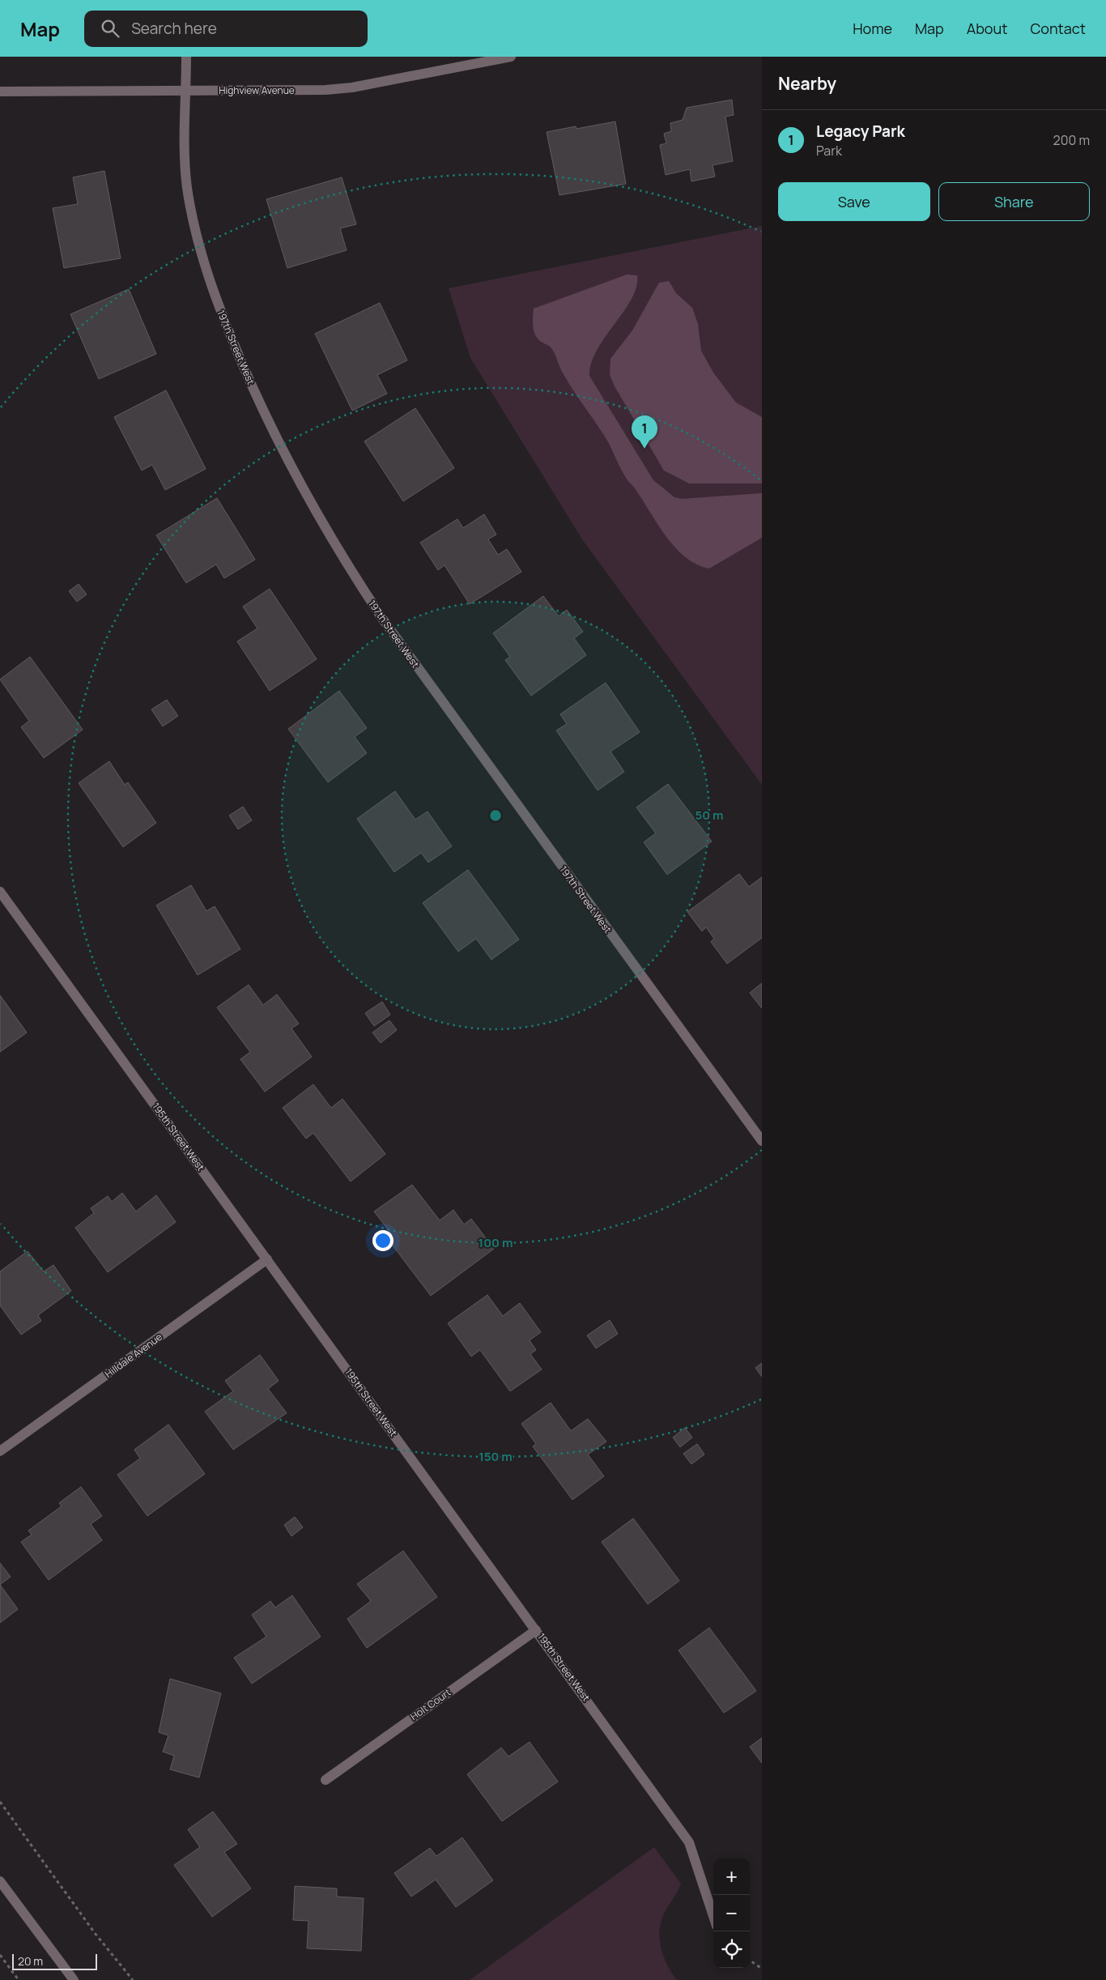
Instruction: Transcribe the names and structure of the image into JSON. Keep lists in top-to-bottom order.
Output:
{
  "streets": {
    "street": [
      "Highview Avenue",
      "197th Street West",
      "195th Street West",
      "Hilldale Avenue",
      "Holt Court"
    ]
  },
  "crossings": [
    ["Highview Avenue", "197th Street West"],
    ["195th Street West", "Hilldale Avenue"],
    ["195th Street West", "Holt Court"]
  ],
  "scale_bar": "20 m",
  "page": {
    "header": "Map",
    "search": "Search here",
    "nav": [
      "Home",
      "Map",
      "About",
      "Contact"
    ],
    "heading": "Nearby",
    "list": [
      {
        "mark": "1",
        "name": "Legacy Park",
        "note": "Park",
        "value": "200 m"
      }
    ],
    "buttons": ["Save", "Share"],
    "pins": "1",
    "map_buttons": ["+", "−"],
    "scale": "20 m"
  },
  "rings": ["50 m", "100 m", "150 m"]
}
